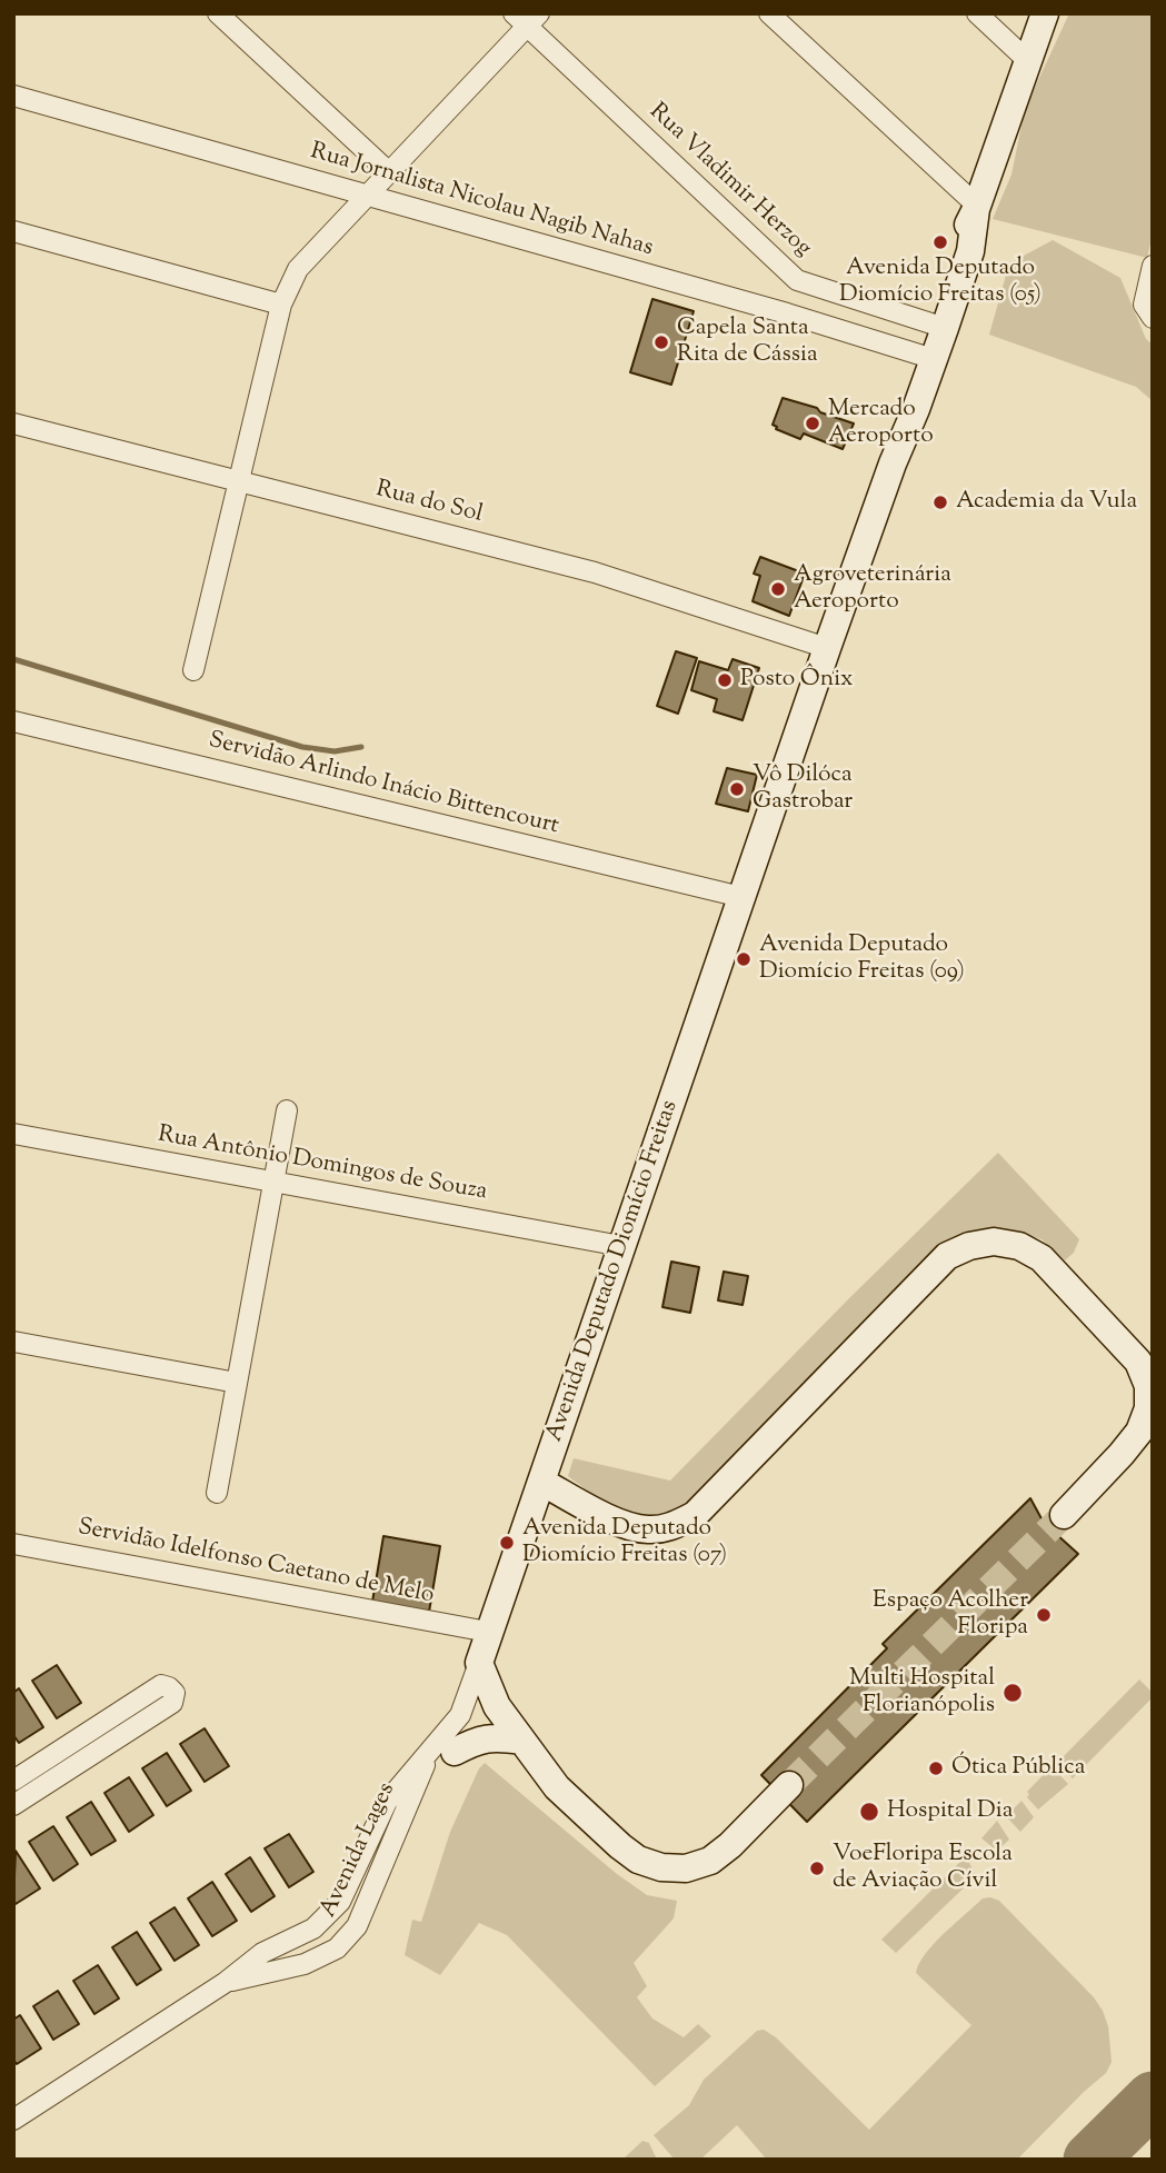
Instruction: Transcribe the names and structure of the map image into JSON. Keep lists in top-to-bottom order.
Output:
{
  "streets": {
    "street": [
      "Rua Vladimir Herzog",
      "Rua Jornalista Nicolau Nagib Nahas",
      "Rua do Sol",
      "Servidão Arlindo Inácio Bittencourt",
      "Rua Antônio Domingos de Souza",
      "Avenida Deputado Diomício Freitas",
      "Servidão Idelfonso Caetano de Melo",
      "Avenida Lages"
    ]
  },
  "crossings": [
    ["Rua Vladimir Herzog", "Avenida Deputado Diomício Freitas"],
    ["Rua Jornalista Nicolau Nagib Nahas", "Avenida Deputado Diomício Freitas"],
    ["Rua do Sol", "Avenida Deputado Diomício Freitas"],
    ["Servidão Arlindo Inácio Bittencourt", "Avenida Deputado Diomício Freitas"],
    ["Rua Antônio Domingos de Souza", "Avenida Deputado Diomício Freitas"],
    ["Avenida Deputado Diomício Freitas", "Servidão Idelfonso Caetano de Melo"],
    ["Avenida Deputado Diomício Freitas", "Avenida Lages"]
  ],
  "places": [
    "Avenida Deputado Diomício Freitas (05)",
    "Capela Santa Rita de Cássia",
    "Mercado Aeroporto",
    "Academia da Vula",
    "Agroveterinária Aeroporto",
    "Posto Ônix",
    "Vô Dilóca Gastrobar",
    "Avenida Deputado Diomício Freitas (09)",
    "Avenida Deputado Diomício Freitas (07)",
    "Espaço Acolher Floripa",
    "Multi Hospital Florianópolis",
    "Ótica Pública",
    "Hospital Dia",
    "VoeFloripa Escola de Aviação Cívil"
  ]
}
